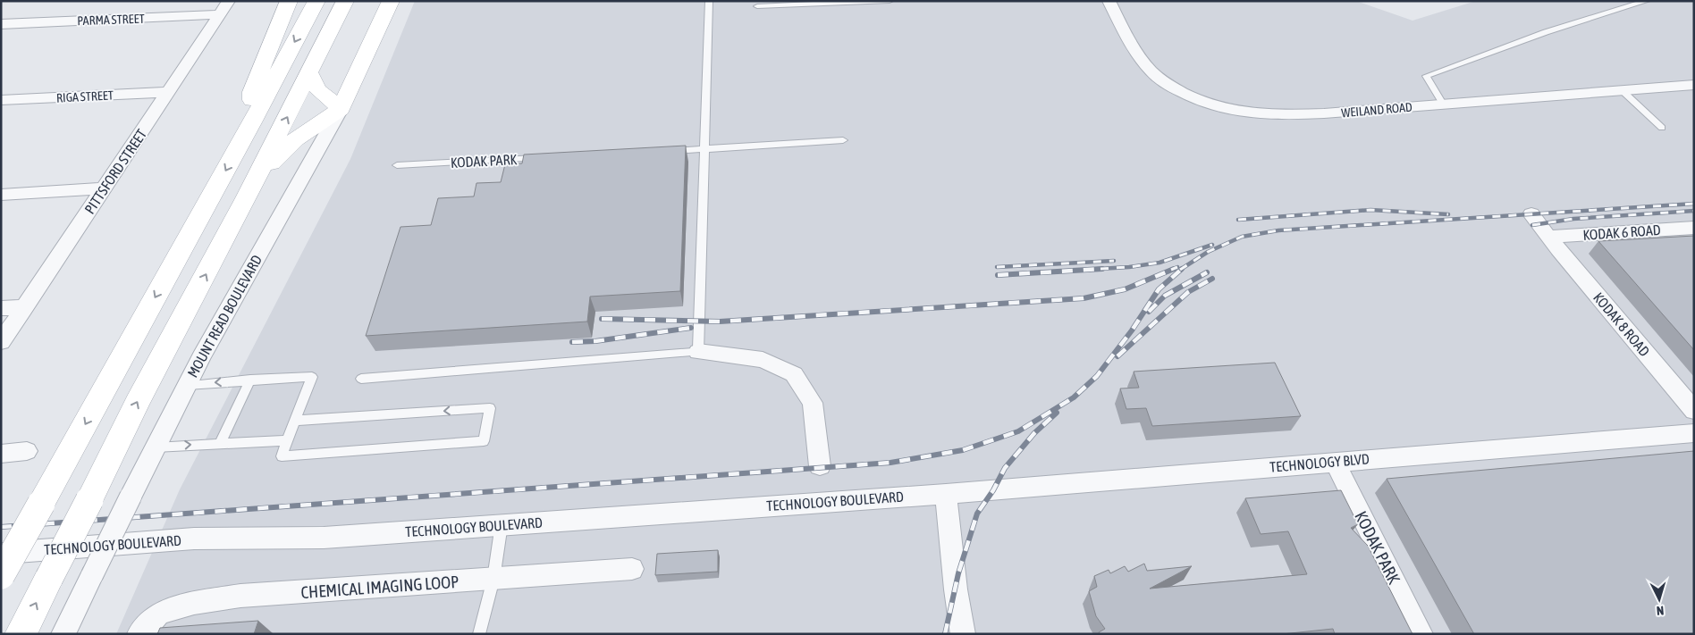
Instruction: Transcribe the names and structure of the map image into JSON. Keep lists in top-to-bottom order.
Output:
{
  "streets": {
    "main road": ["MOUNT READ BOULEVARD"],
    "street": [
      "PARMA STREET",
      "RIGA STREET",
      "WEILAND ROAD",
      "KODAK PARK",
      "PITTSFORD STREET",
      "KODAK 6 ROAD",
      "KODAK 8 ROAD",
      "TECHNOLOGY BLVD",
      "TECHNOLOGY BOULEVARD",
      "CHEMICAL IMAGING LOOP"
    ]
  },
  "crossings": [
    ["PARMA STREET", "PITTSFORD STREET"],
    ["RIGA STREET", "PITTSFORD STREET"],
    ["KODAK PARK", "TECHNOLOGY BLVD"],
    ["KODAK 6 ROAD", "KODAK 8 ROAD"],
    ["TECHNOLOGY BLVD", "TECHNOLOGY BOULEVARD"]
  ],
  "north": "bottom"
}
